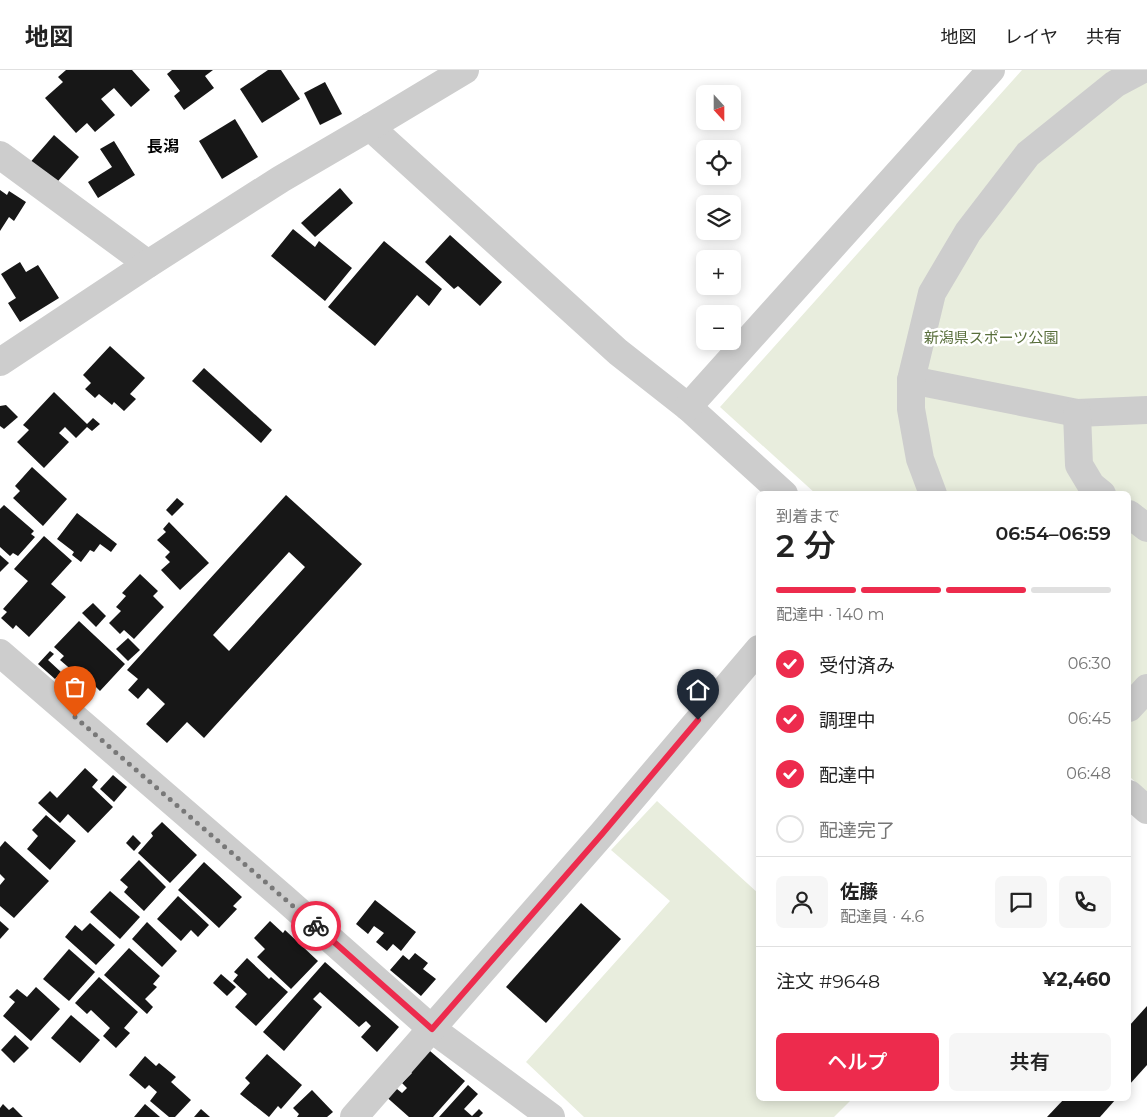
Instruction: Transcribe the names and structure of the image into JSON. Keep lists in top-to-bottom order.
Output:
{
  "districts": ["長潟"],
  "parks": ["新潟県スポーツ公園"],
  "north": "bottom",
  "page": {
    "header": "地図",
    "nav": ["地図", "レイヤ", "共有"],
    "map_buttons": ["+", "−"],
    "heading": ["2 分", "到着まで", "06:54–06:59"],
    "panel": [
      "佐藤",
      "配達員 · 4.6",
      "注文 #9648",
      "¥2,460"
    ],
    "bar": "配達中 · 140 m",
    "list": [
      ["受付済み", "06:30"],
      ["調理中", "06:45"],
      ["配達中", "06:48"],
      "配達完了"
    ],
    "buttons": ["ヘルプ", "共有"]
  }
}
